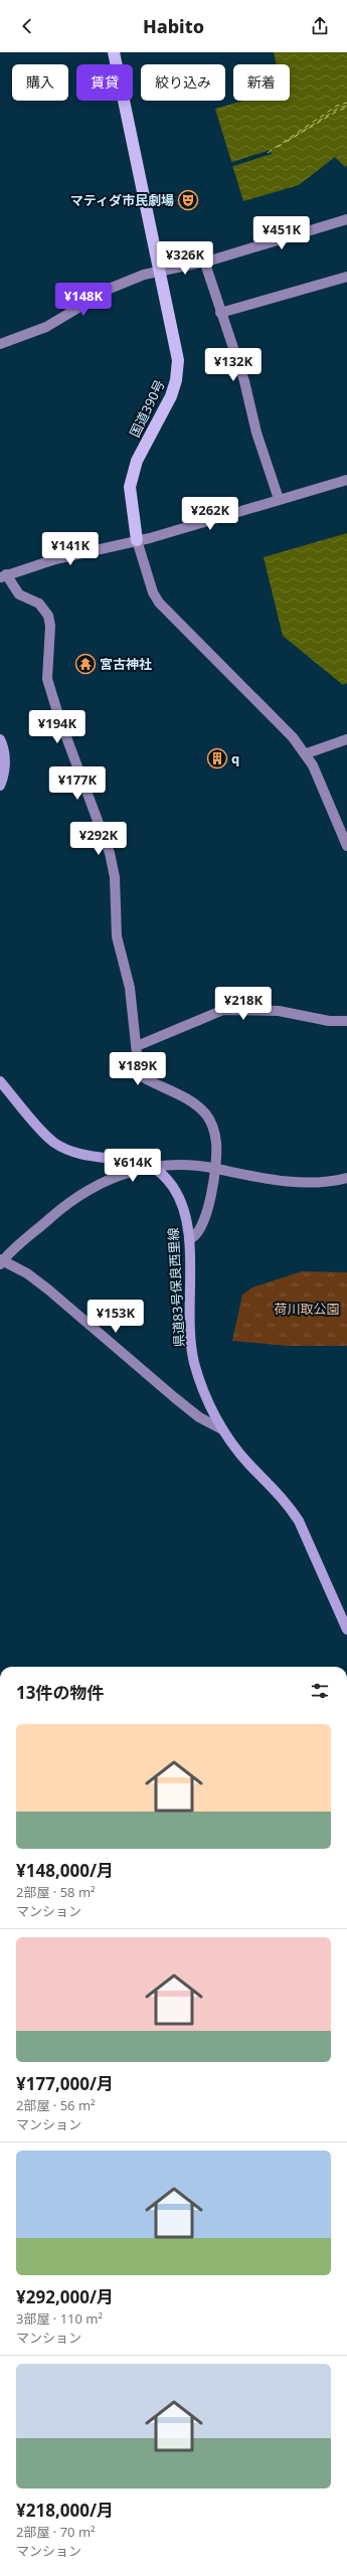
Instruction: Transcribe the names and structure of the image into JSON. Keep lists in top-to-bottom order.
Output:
{
  "streets": {
    "highway": ["国道390号"],
    "main road": ["県道83号保良西里線"]
  },
  "parks": ["荷川取公園"],
  "places": {
    "theatre": ["マティダ市民劇場"],
    "temple": ["宮古神社"],
    "building": ["q"]
  },
  "page": {
    "header": "Habito",
    "chip": [
      "購入",
      "賃貸",
      "絞り込み",
      "新着"
    ],
    "price": [
      "¥451K",
      "¥326K",
      "¥148K",
      "¥132K",
      "¥262K",
      "¥141K",
      "¥194K",
      "¥177K",
      "¥292K",
      "¥218K",
      "¥189K",
      "¥614K",
      "¥153K"
    ],
    "heading": "13件の物件",
    "list": [
      {
        "name": "¥148,000/月",
        "note": "2部屋 · 58 m² · マンション"
      },
      {
        "name": "¥177,000/月",
        "note": "2部屋 · 56 m² · マンション"
      },
      {
        "name": "¥292,000/月",
        "note": "3部屋 · 110 m² · マンション"
      },
      {
        "name": "¥218,000/月",
        "note": "2部屋 · 70 m² · マンション"
      }
    ]
  }
}
